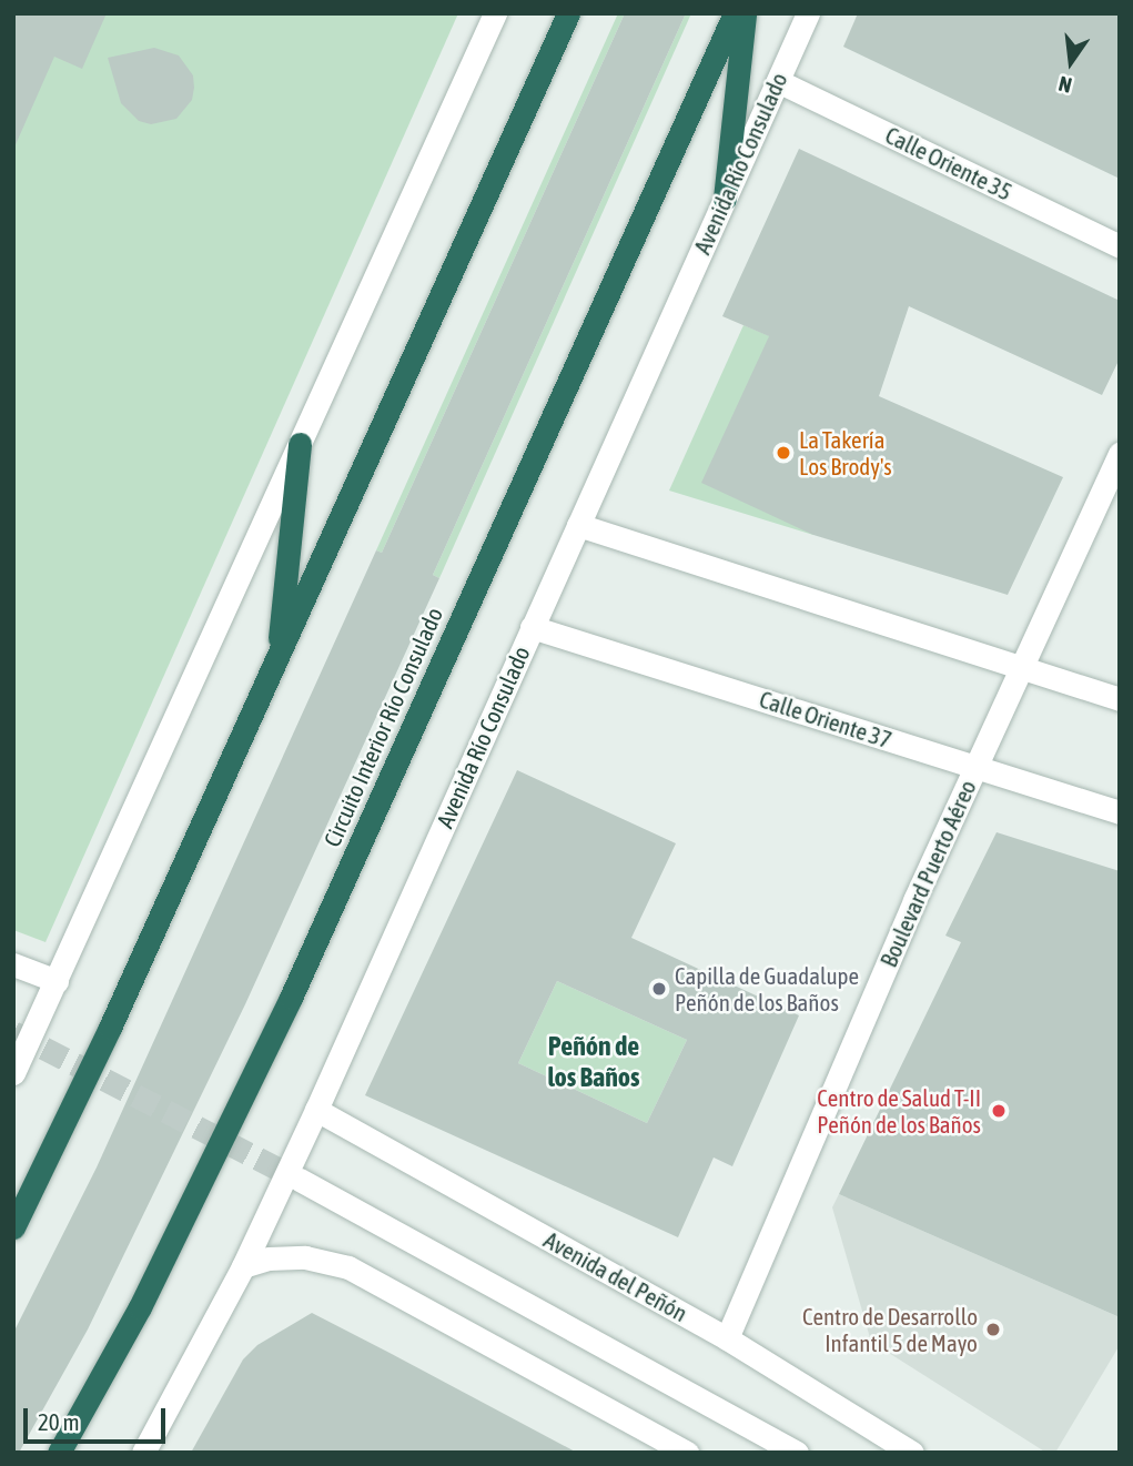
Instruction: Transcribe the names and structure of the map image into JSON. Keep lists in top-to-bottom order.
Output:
{
  "streets": {
    "highway": ["Circuito Interior Río Consulado"],
    "street": [
      "Avenida Río Consulado",
      "Calle Oriente 35",
      "Calle Oriente 37",
      "Boulevard Puerto Aéreo",
      "Avenida del Peñón"
    ]
  },
  "crossings": [
    ["Avenida Río Consulado", "Calle Oriente 35"],
    ["Avenida Río Consulado", "Calle Oriente 37"],
    ["Avenida Río Consulado", "Avenida del Peñón"],
    ["Calle Oriente 37", "Boulevard Puerto Aéreo"],
    ["Boulevard Puerto Aéreo", "Avenida del Peñón"]
  ],
  "districts": ["Peñón de los Baños"],
  "places": [
    "La Takería Los Brody's",
    "Capilla de Guadalupe Peñón de los Baños",
    "Centro de Salud T-II Peñón de los Baños",
    "Centro de Desarrollo Infantil 5 de Mayo"
  ],
  "scale_bar": "20 m",
  "north": "bottom"
}
